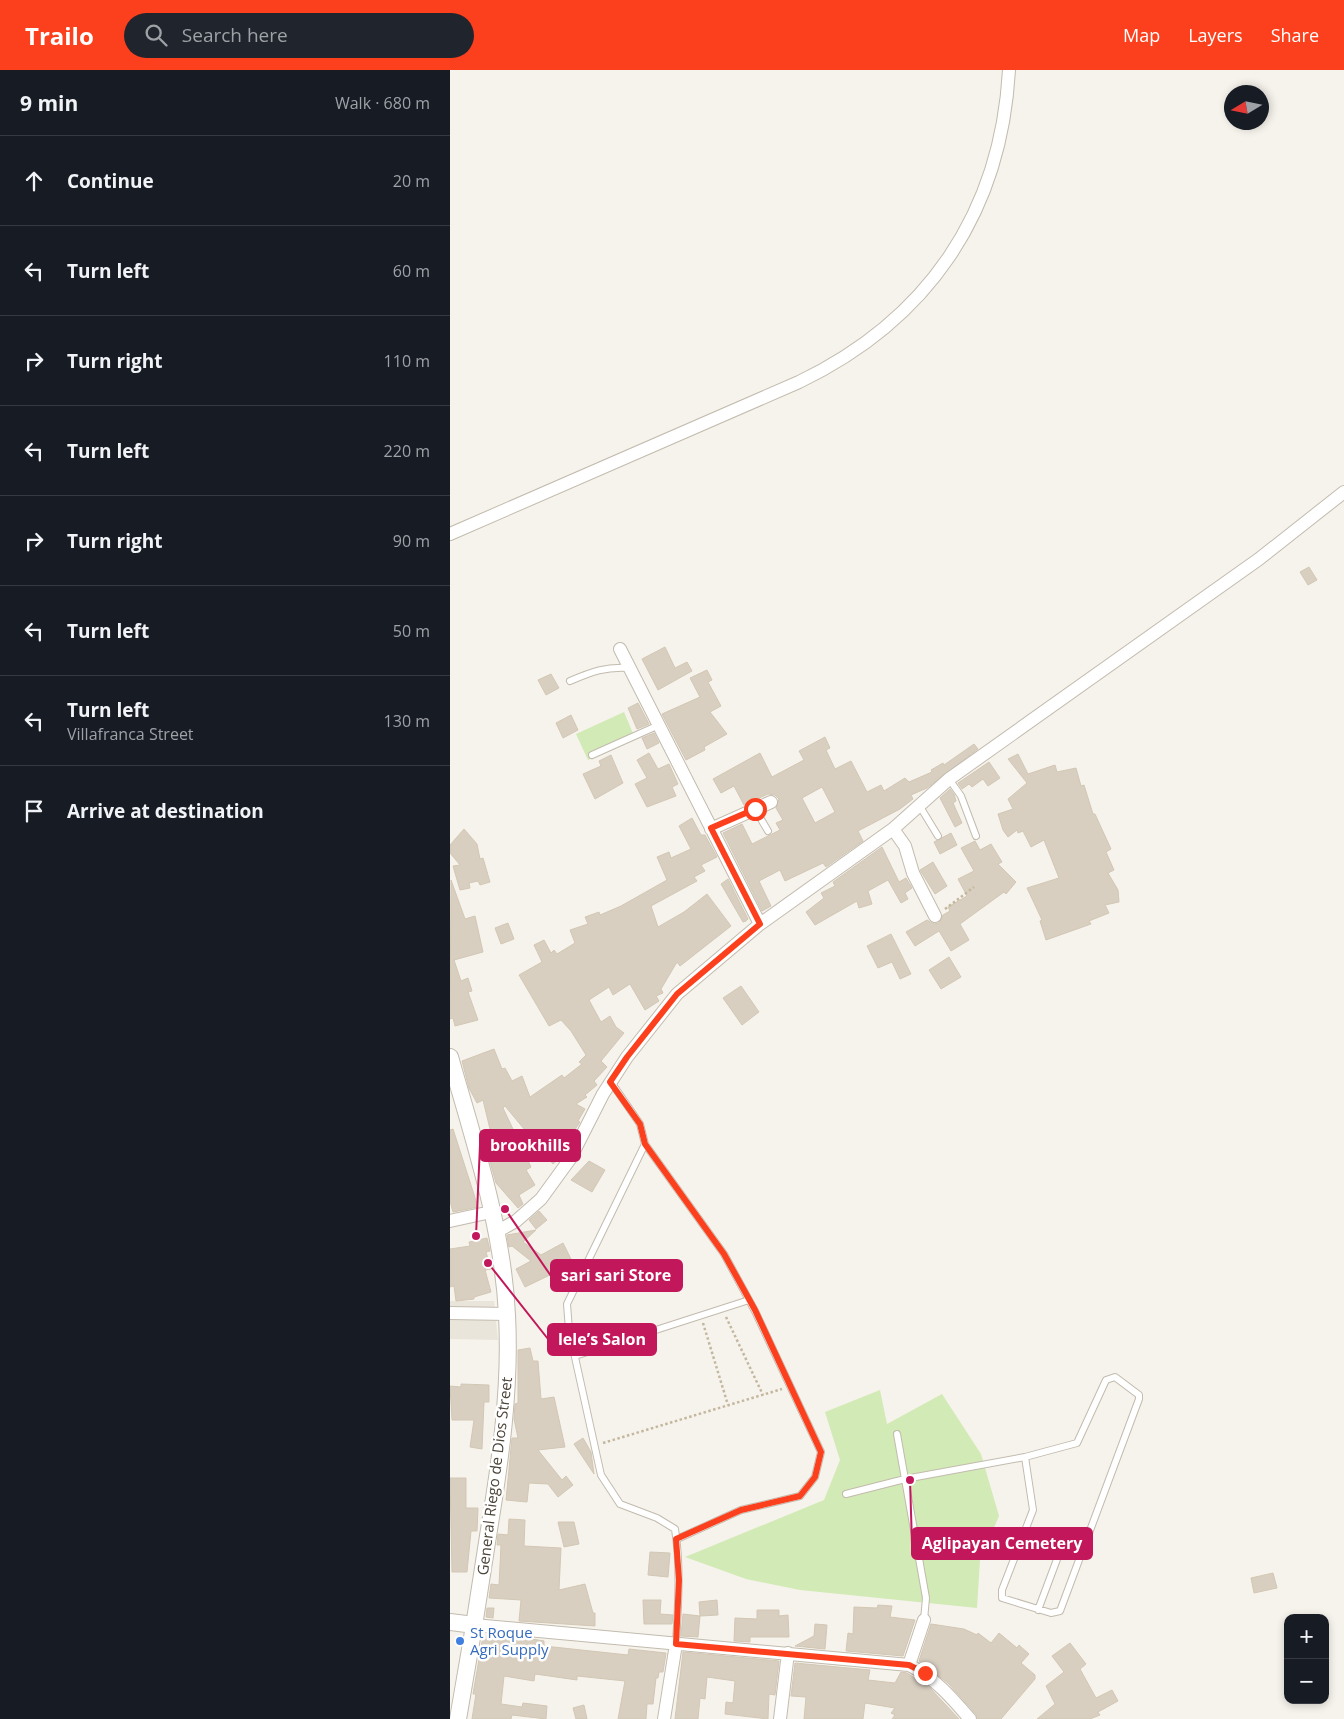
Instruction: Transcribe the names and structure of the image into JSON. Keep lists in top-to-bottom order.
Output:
{
  "streets": {
    "street": ["General Riego de Dios Street"]
  },
  "places": [
    "sari sari Store",
    "brookhills",
    "lele’s Salon",
    "Aglipayan Cemetery",
    "St Roque Agri Supply"
  ],
  "north": "left",
  "page": {
    "header": "Trailo",
    "search": "Search here",
    "nav": ["Map", "Layers", "Share"],
    "heading": ["9 min", "Walk · 680 m"],
    "list": [
      ["Continue", "20 m"],
      ["Turn left", "60 m"],
      ["Turn right", "110 m"],
      ["Turn left", "220 m"],
      ["Turn right", "90 m"],
      ["Turn left", "50 m"],
      ["Turn left", "Villafranca Street", "130 m"],
      "Arrive at destination"
    ],
    "map_buttons": ["+", "−"]
  }
}
